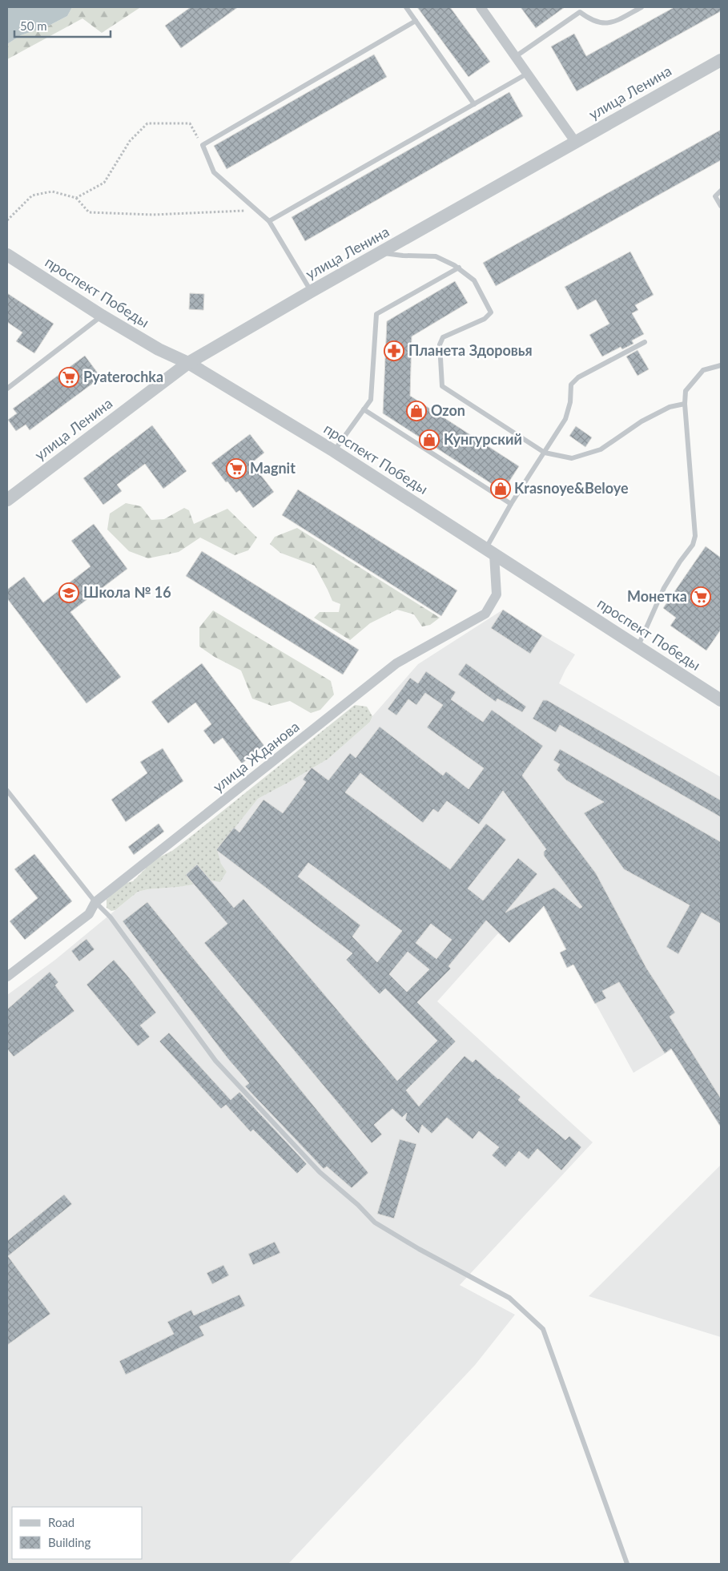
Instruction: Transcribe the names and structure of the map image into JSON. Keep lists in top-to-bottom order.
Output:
{
  "streets": {
    "street": ["улица Ленина", "проспект Победы", "улица Жданова"]
  },
  "crossings": [
    ["улица Ленина", "проспект Победы"],
    ["проспект Победы", "улица Жданова"]
  ],
  "places": {
    "pharmacy": ["Планета Здоровья"],
    "supermarket": ["Pyaterochka", "Magnit", "Монетка"],
    "shop": ["Ozon", "Кунгурский", "Krasnoye&Beloye"],
    "school or university": ["Школа № 16"]
  },
  "legend": ["Road", "Building"],
  "scale_bar": "50 m"
}
